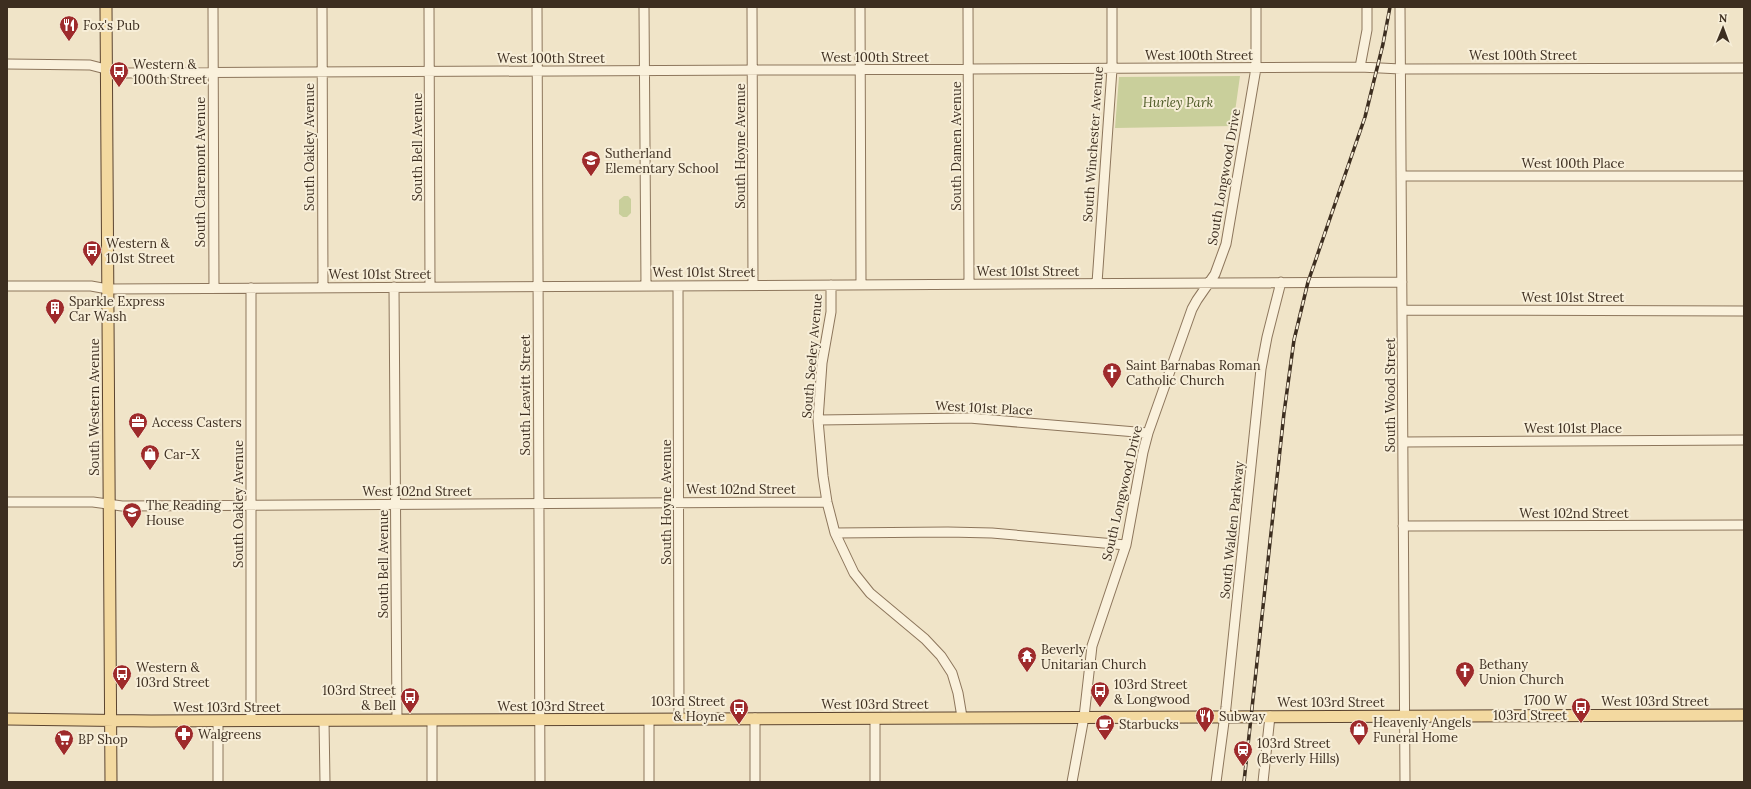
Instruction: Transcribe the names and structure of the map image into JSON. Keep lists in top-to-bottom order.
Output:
{
  "streets": {
    "main road": ["South Western Avenue", "West 103rd Street"],
    "street": [
      "West 100th Street",
      "South Winchester Avenue",
      "South Hoyne Avenue",
      "South Damen Avenue",
      "South Oakley Avenue",
      "South Bell Avenue",
      "West 100th Place",
      "South Claremont Avenue",
      "South Longwood Drive",
      "West 101st Street",
      "South Seeley Avenue",
      "South Leavitt Street",
      "South Wood Street",
      "West 101st Place",
      "West 102nd Street",
      "South Walden Parkway"
    ]
  },
  "crossings": [
    ["West 100th Street", "South Winchester Avenue"],
    ["West 100th Street", "South Hoyne Avenue"],
    ["West 100th Street", "South Damen Avenue"],
    ["West 100th Street", "South Oakley Avenue"],
    ["West 100th Street", "South Bell Avenue"],
    ["West 100th Street", "South Claremont Avenue"],
    ["West 100th Street", "South Longwood Drive"],
    ["West 100th Street", "South Leavitt Street"],
    ["West 100th Street", "South Wood Street"],
    ["West 100th Street", "South Western Avenue"],
    ["South Winchester Avenue", "West 101st Street"],
    ["South Hoyne Avenue", "West 101st Street"],
    ["South Hoyne Avenue", "West 102nd Street"],
    ["South Hoyne Avenue", "West 103rd Street"],
    ["South Damen Avenue", "West 101st Street"],
    ["South Oakley Avenue", "West 101st Street"],
    ["South Oakley Avenue", "West 102nd Street"],
    ["South Oakley Avenue", "West 103rd Street"],
    ["South Bell Avenue", "West 101st Street"],
    ["South Bell Avenue", "West 102nd Street"],
    ["South Bell Avenue", "West 103rd Street"],
    ["West 100th Place", "South Wood Street"],
    ["South Claremont Avenue", "West 101st Street"],
    ["South Longwood Drive", "West 101st Street"],
    ["South Longwood Drive", "West 101st Place"],
    ["South Longwood Drive", "West 103rd Street"],
    ["West 101st Street", "South Seeley Avenue"],
    ["West 101st Street", "South Leavitt Street"],
    ["West 101st Street", "South Wood Street"],
    ["West 101st Street", "South Western Avenue"],
    ["West 101st Street", "South Walden Parkway"],
    ["South Seeley Avenue", "West 101st Place"],
    ["South Seeley Avenue", "West 102nd Street"],
    ["South Seeley Avenue", "West 103rd Street"],
    ["South Leavitt Street", "West 102nd Street"],
    ["South Leavitt Street", "West 103rd Street"],
    ["South Wood Street", "West 101st Place"],
    ["South Wood Street", "West 102nd Street"],
    ["South Wood Street", "West 103rd Street"],
    ["South Western Avenue", "West 102nd Street"],
    ["South Western Avenue", "West 103rd Street"],
    ["South Walden Parkway", "West 103rd Street"]
  ],
  "parks": ["Hurley Park"],
  "places": {
    "restaurant": ["Fox's Pub", "Subway"],
    "bus stop": [
      "Western & 100th Street",
      "Western & 101st Street",
      "Western & 103rd Street",
      "103rd Street & Longwood",
      "103rd Street & Bell",
      "1700 W 103rd Street",
      "103rd Street & Hoyne"
    ],
    "school or university": ["Sutherland Elementary School", "The Reading House"],
    "building": ["Sparkle Express Car Wash"],
    "church": ["Saint Barnabas Roman Catholic Church", "Bethany Union Church"],
    "office": ["Access Casters"],
    "shop": ["Car-X", "Heavenly Angels Funeral Home"],
    "temple": ["Beverly Unitarian Church"],
    "cafe": ["Starbucks"],
    "pharmacy": ["Walgreens"],
    "supermarket": ["BP Shop"],
    "station": ["103rd Street (Beverly Hills)"]
  },
  "north": "top"
}
